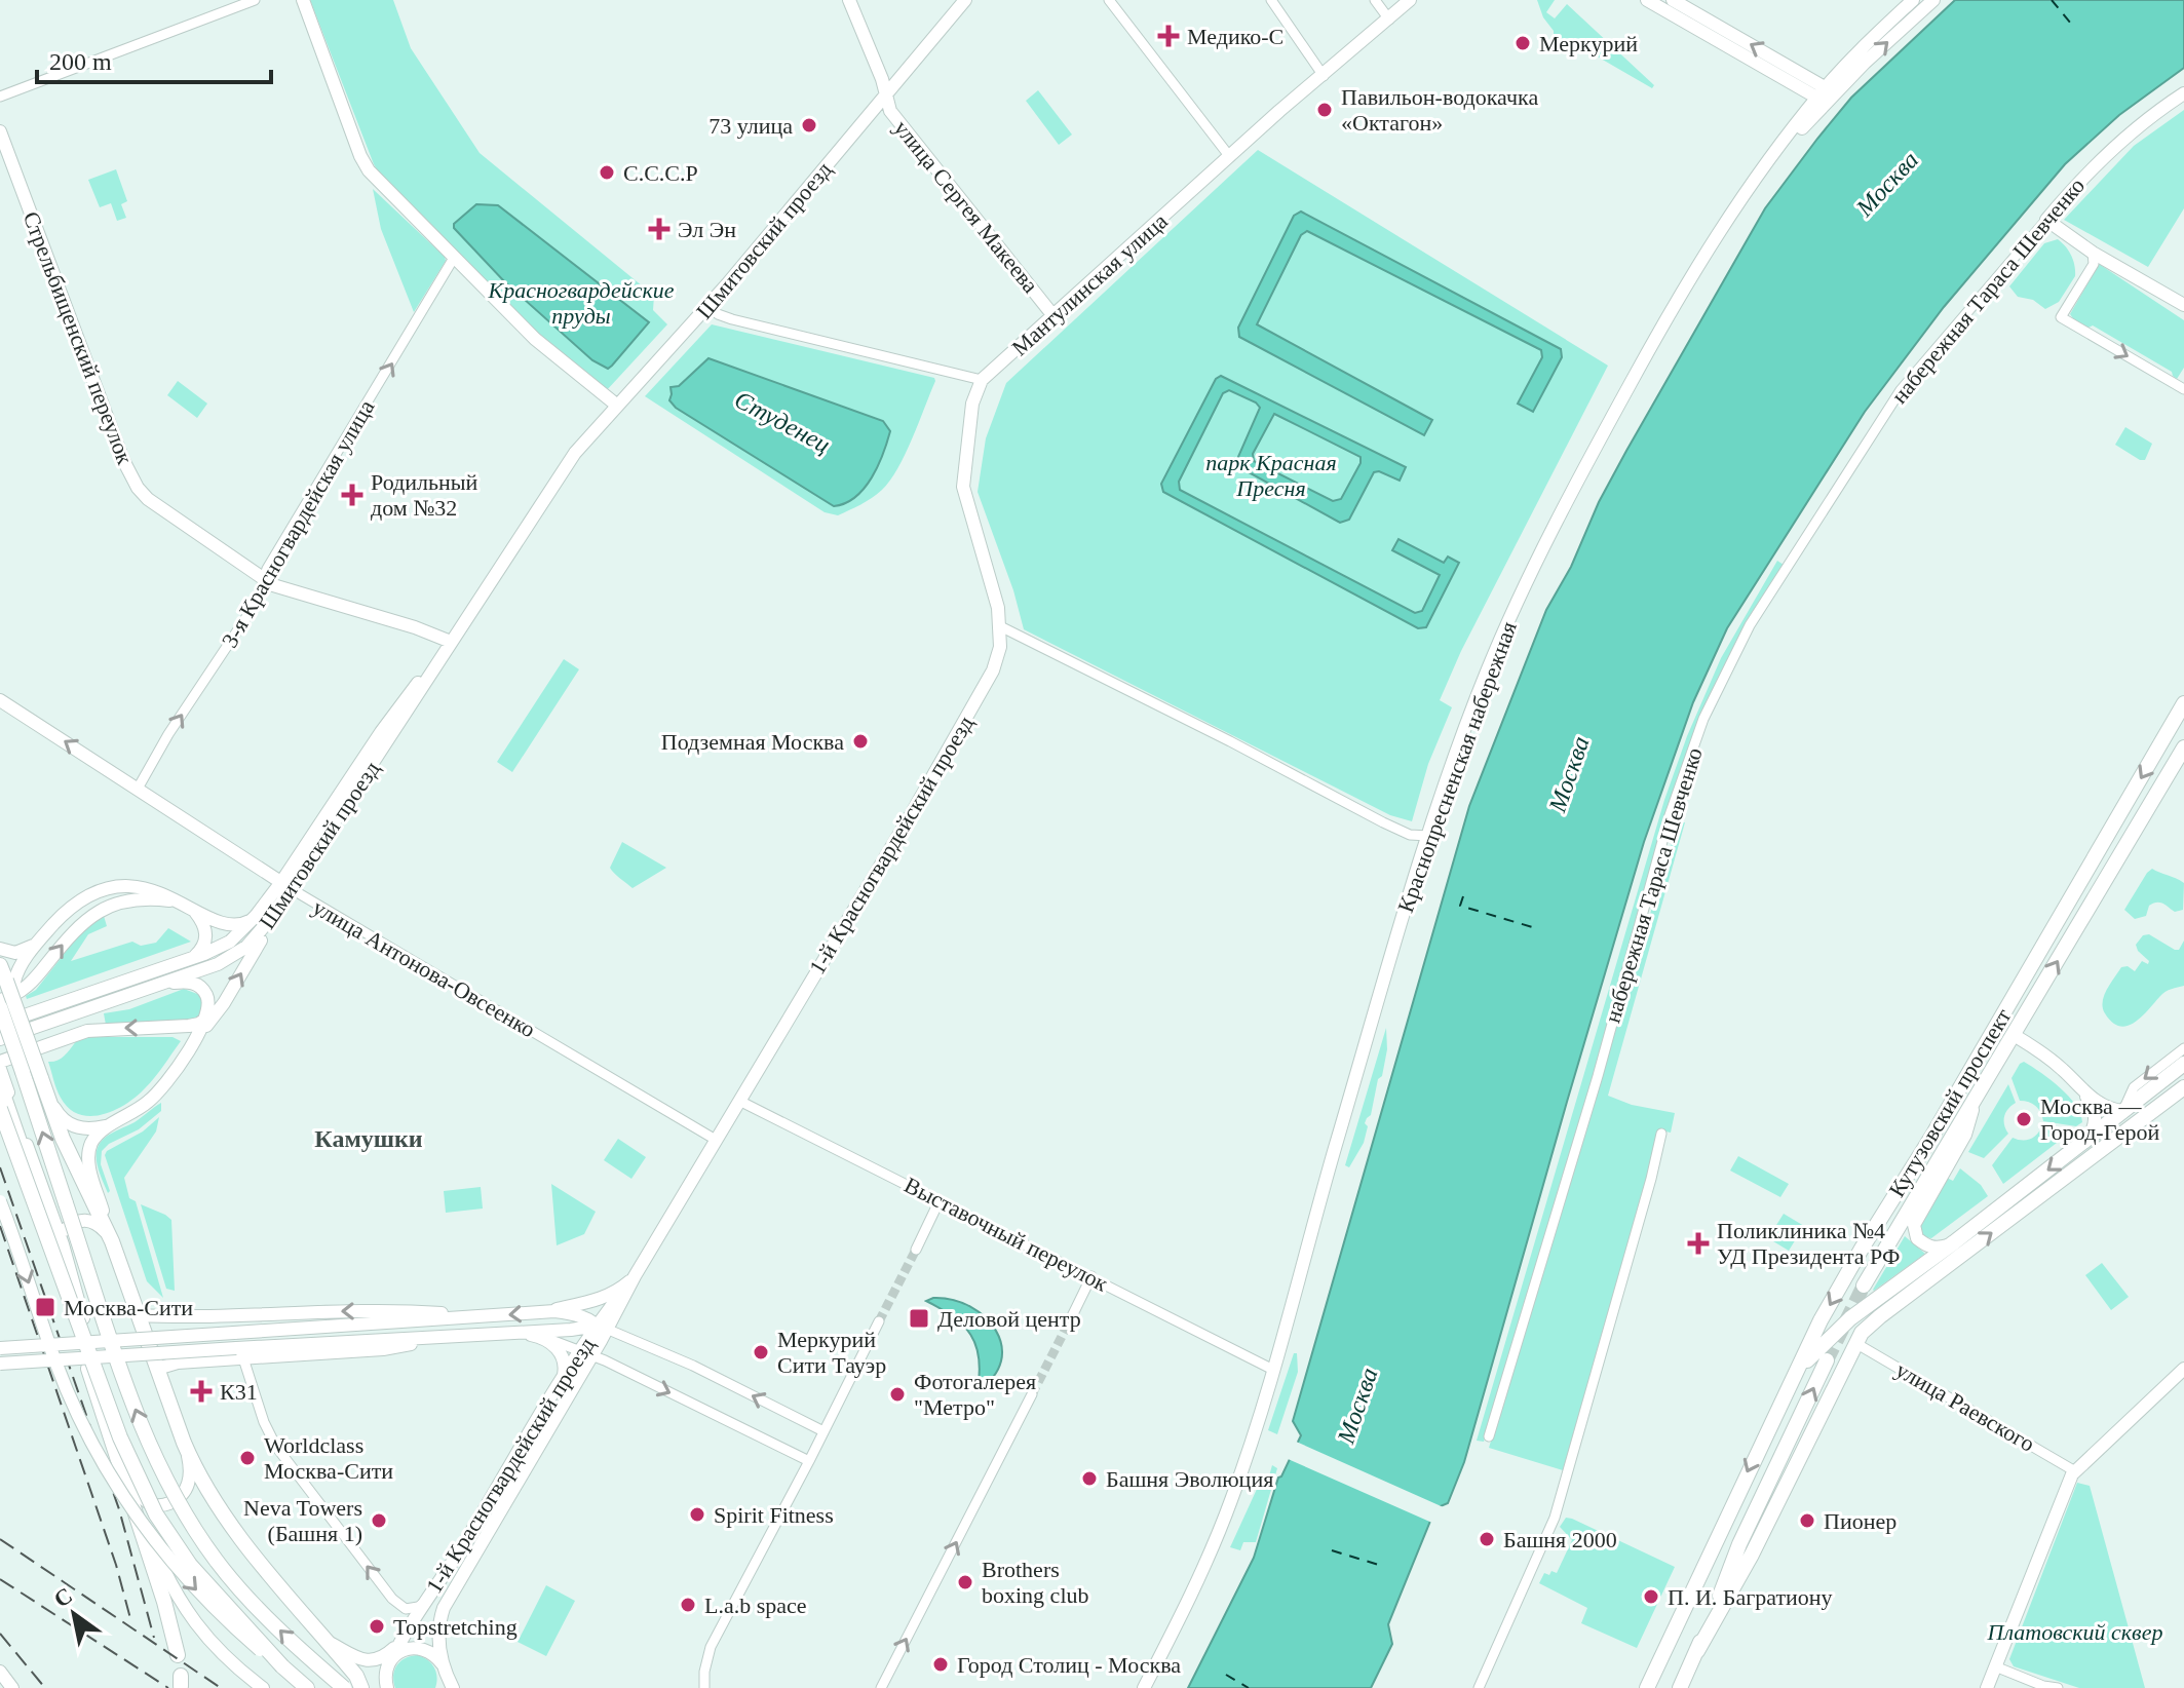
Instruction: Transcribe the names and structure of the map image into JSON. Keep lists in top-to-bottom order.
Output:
{
  "streets": {
    "main road": [
      "улица Сергея Макеева",
      "Шмитовский проезд",
      "Мантулинская улица",
      "набережная Тараса Шевченко",
      "Стрельбищенский переулок",
      "Краснопресненская набережная",
      "1-й Красногвардейский проезд",
      "улица Антонова-Овсеенко",
      "Кутузовский проспект"
    ],
    "street": ["3-я Красногвардейская улица", "Выставочный переулок", "улица Раевского"]
  },
  "crossings": [
    ["улица Сергея Макеева", "Шмитовский проезд"],
    ["улица Сергея Макеева", "Мантулинская улица"],
    ["Шмитовский проезд", "Стрельбищенский переулок"],
    ["Шмитовский проезд", "улица Антонова-Овсеенко"],
    ["Мантулинская улица", "1-й Красногвардейский проезд"],
    ["Стрельбищенский переулок", "3-я Красногвардейская улица"],
    ["3-я Красногвардейская улица", "улица Антонова-Овсеенко"],
    ["Краснопресненская набережная", "Выставочный переулок"],
    ["1-й Красногвардейский проезд", "улица Антонова-Овсеенко"],
    ["1-й Красногвардейский проезд", "Выставочный переулок"]
  ],
  "one_way": ["3-я Красногвардейская улица"],
  "districts": ["Камушки"],
  "water": ["Москва", "Студенец"],
  "parks": ["Красногвардейские пруды", "парк Красная Пресня", "Платовский сквер"],
  "places": {
    "health": [
      "Медико-С",
      "Эл Эн",
      "Родильный дом №32",
      "Поликлиника №4 УД Президента РФ",
      "К31"
    ],
    "other": [
      "Меркурий",
      "Павильон-водокачка «Октагон»",
      "73 улица",
      "С.С.С.Р",
      "Подземная Москва",
      "Москва — Город-Герой",
      "Меркурий Сити Тауэр",
      "Фотогалерея \"Метро\"",
      "Worldclass Москва-Сити",
      "Башня Эволюция",
      "Spirit Fitness",
      "Neva Towers (Башня 1)",
      "Пионер",
      "Башня 2000",
      "Brothers boxing club",
      "П. И. Багратиону",
      "L.a.b space",
      "Topstretching",
      "Город Столиц - Москва"
    ],
    "transit": ["Москва-Сити", "Деловой центр"]
  },
  "scale_bar": "200 m",
  "north": "top left"
}
